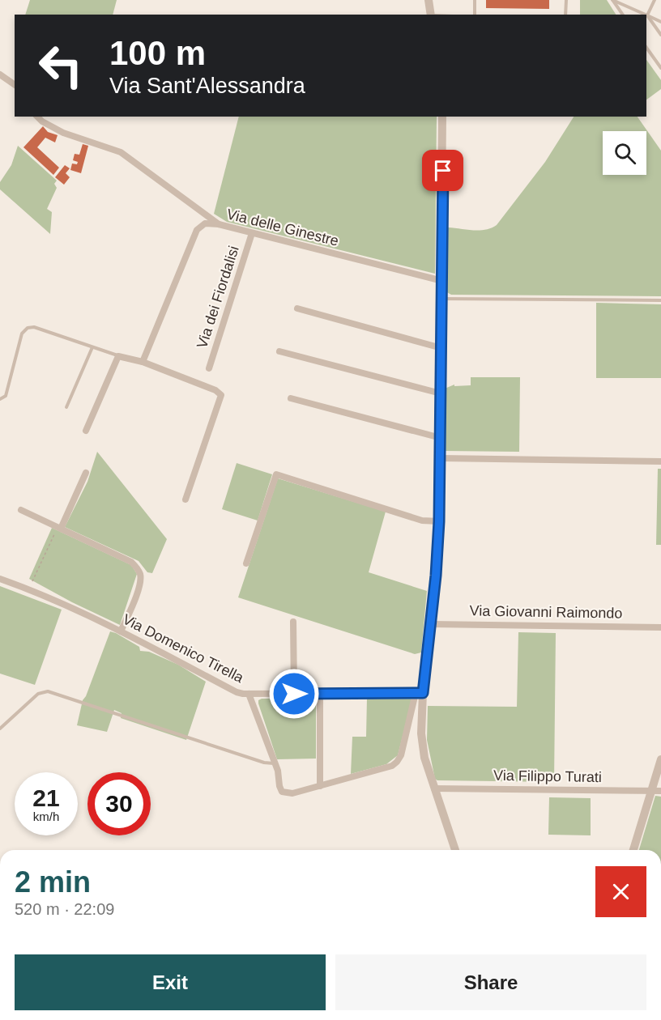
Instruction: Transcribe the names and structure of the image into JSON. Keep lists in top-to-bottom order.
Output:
{
  "streets": {
    "street": [
      "Via delle Ginestre",
      "Via dei Fiordalisi",
      "Via Giovanni Raimondo",
      "Via Domenico Tirella",
      "Via Filippo Turati"
    ]
  },
  "crossings": [
    ["Via delle Ginestre", "Via dei Fiordalisi"]
  ],
  "page": {
    "turn": ["100 m", "Via Sant'Alessandra"],
    "speed": "21 km/h",
    "limit": "30",
    "heading": ["2 min", "520 m · 22:09"],
    "buttons": ["Exit", "Share"]
  }
}
